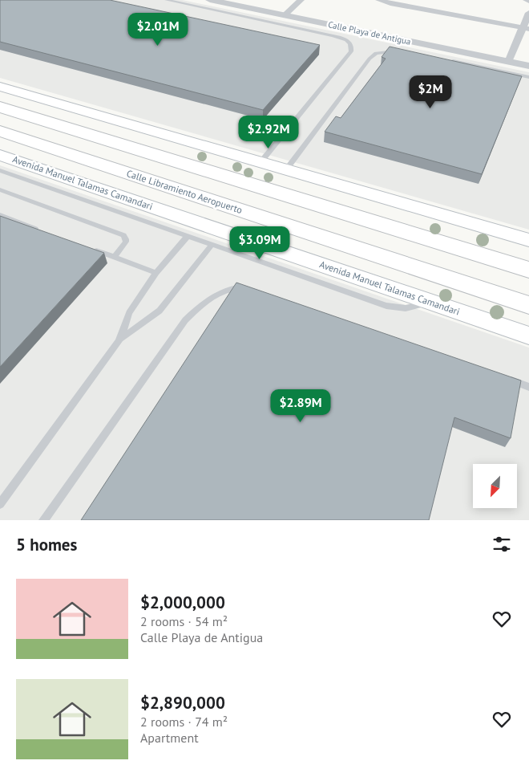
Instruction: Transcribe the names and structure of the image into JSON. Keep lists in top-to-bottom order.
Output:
{
  "streets": {
    "highway": ["Calle Libramiento Aeropuerto"],
    "main road": ["Avenida Manuel Talamas Camandari"],
    "street": ["Calle Playa de Antigua"]
  },
  "north": "bottom left",
  "page": {
    "price": [
      "$2.01M",
      "$2M",
      "$2.92M",
      "$3.09M",
      "$2.89M"
    ],
    "heading": "5 homes",
    "list": [
      {
        "name": "$2,000,000",
        "note": "2 rooms · 54 m² · Calle Playa de Antigua"
      },
      {
        "name": "$2,890,000",
        "note": "2 rooms · 74 m² · Apartment"
      }
    ]
  }
}
